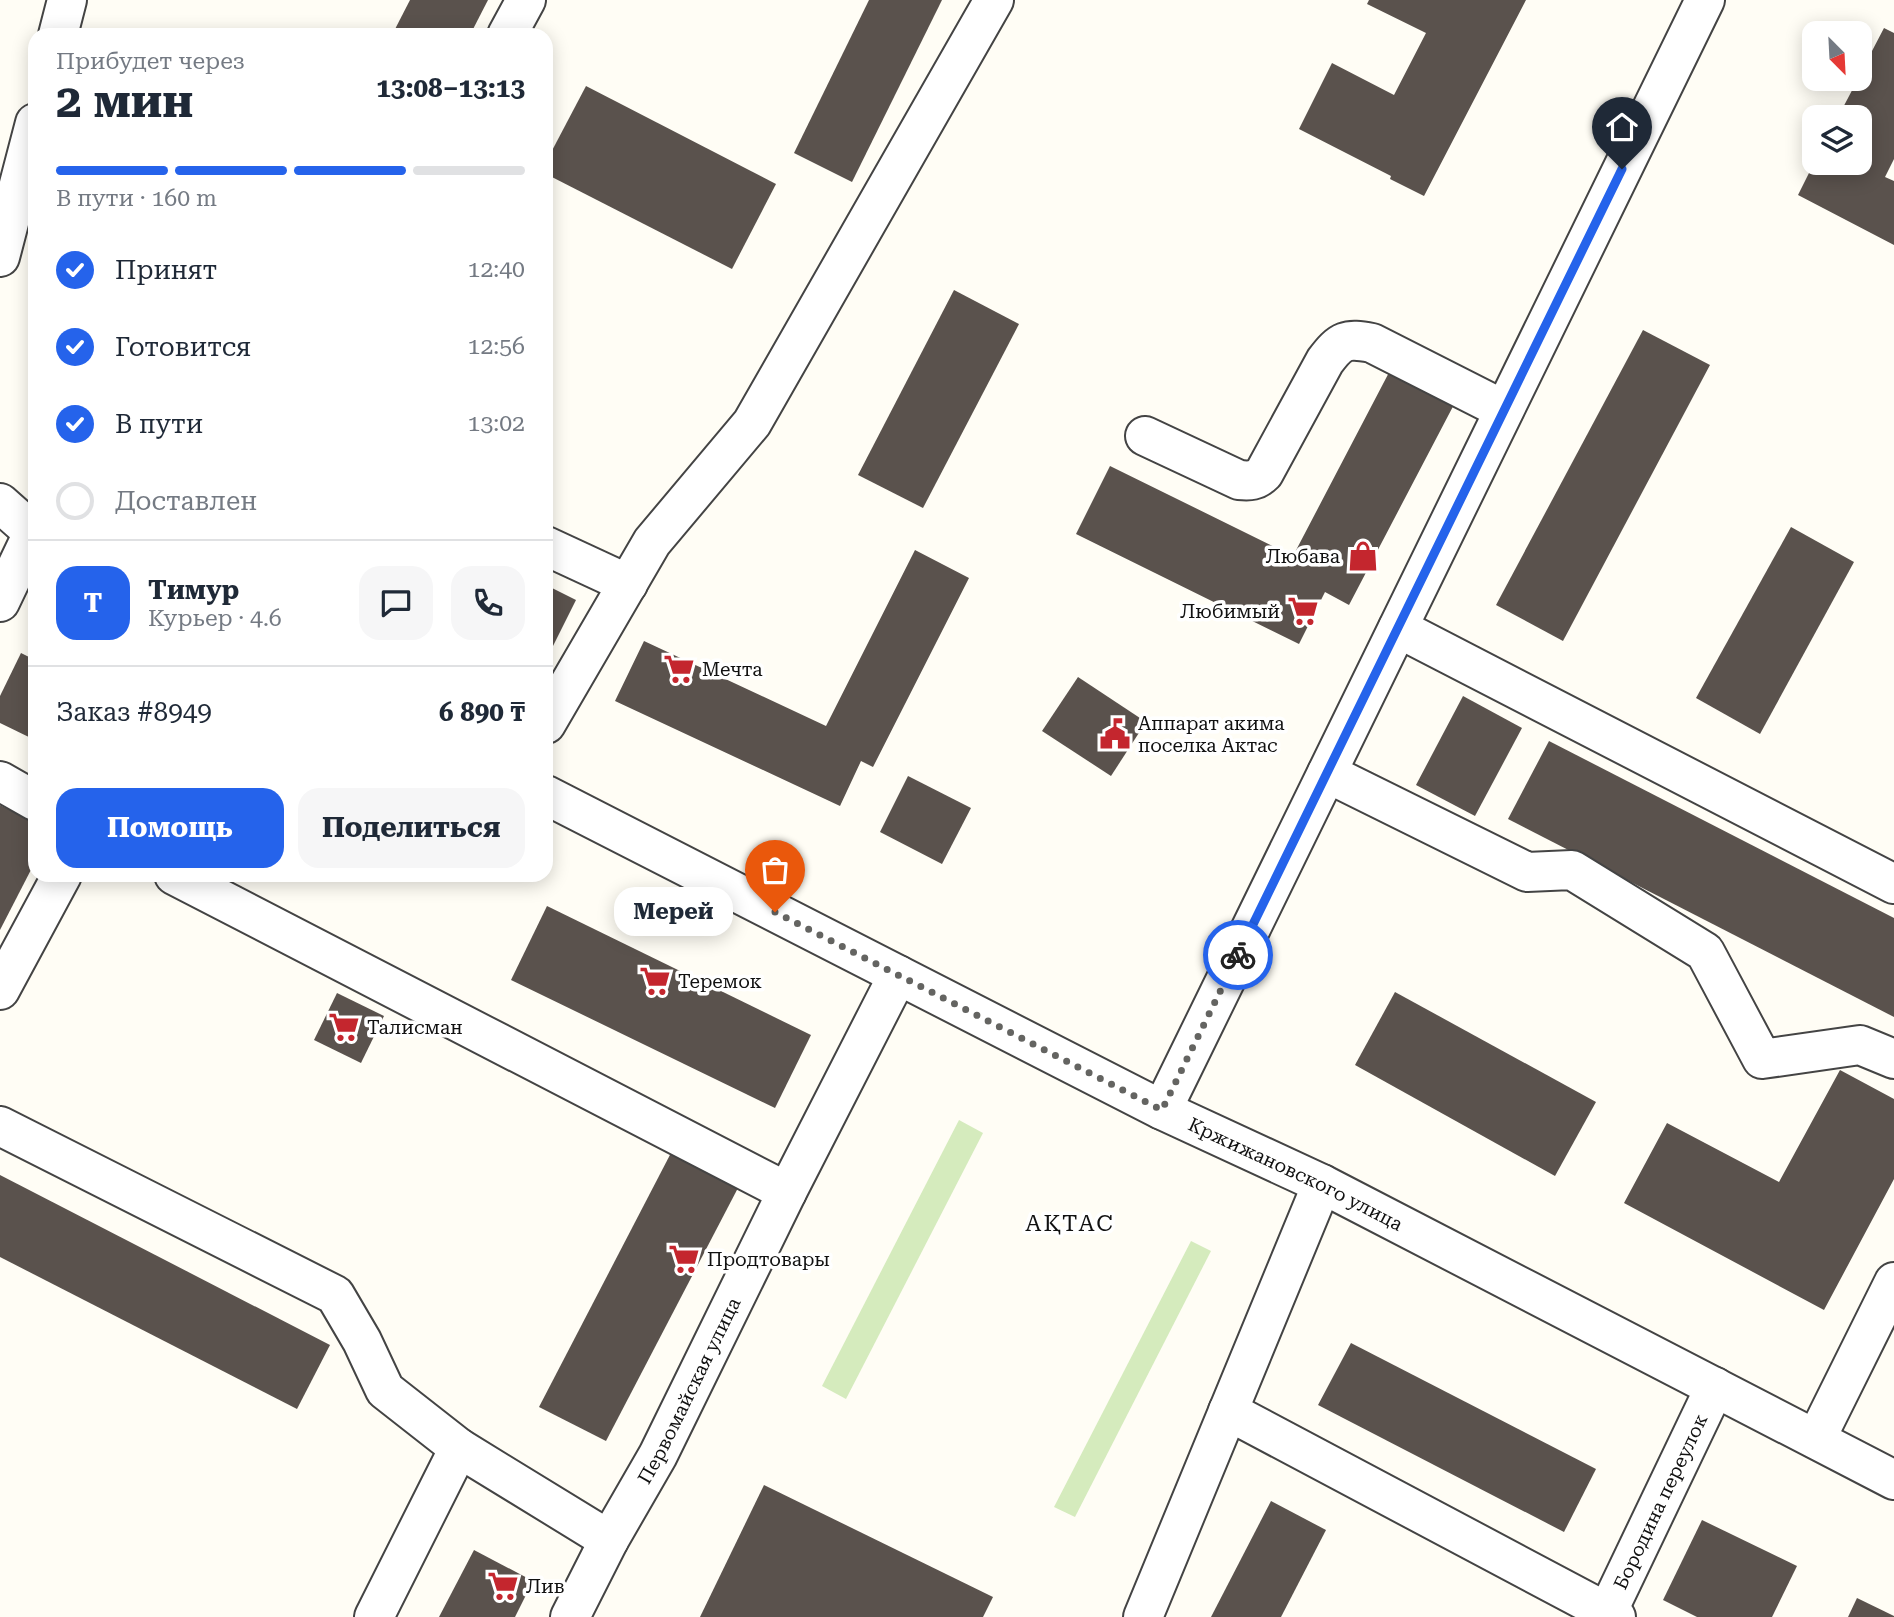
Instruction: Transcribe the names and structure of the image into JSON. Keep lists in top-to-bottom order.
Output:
{
  "streets": {
    "street": ["Кржижановского улица", "Первомайская улица", "Бородина переулок"]
  },
  "crossings": [
    ["Кржижановского улица", "Первомайская улица"],
    ["Кржижановского улица", "Бородина переулок"]
  ],
  "districts": ["АҚТАС"],
  "places": {
    "shop": ["Любава"],
    "supermarket": [
      "Любимый",
      "Мечта",
      "Теремок",
      "Талисман",
      "Продтовары",
      "Лив"
    ],
    "public building": ["Аппарат акима поселка Актас"],
    "other": ["Мерей"]
  },
  "north": "bottom right",
  "page": {
    "heading": ["2 мин", "Прибудет через", "13:08–13:13"],
    "panel": [
      "Тимур",
      "Курьер · 4.6",
      "Заказ #8949",
      "6 890 ₸"
    ],
    "bar": "В пути · 160 m",
    "list": [
      ["Принят", "12:40"],
      ["Готовится", "12:56"],
      ["В пути", "13:02"],
      "Доставлен"
    ],
    "round": "Т",
    "buttons": ["Помощь", "Поделиться"],
    "bubble": "Мерей"
  }
}
